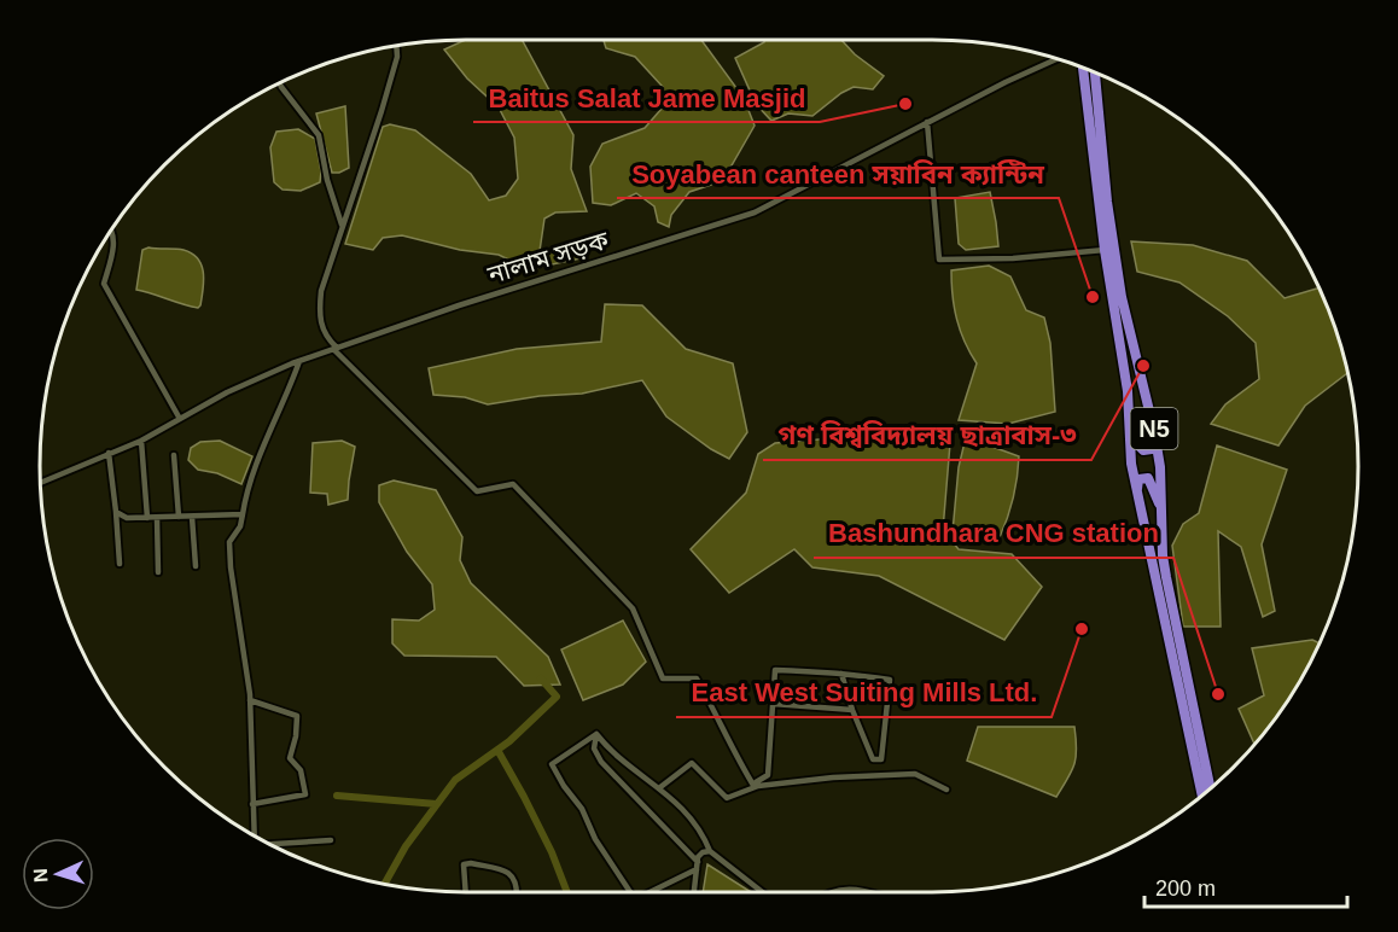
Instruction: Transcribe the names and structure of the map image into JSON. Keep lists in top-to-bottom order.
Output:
{
  "streets": {
    "highway": ["N5"],
    "street": ["নালাম সড়ক"]
  },
  "places": [
    "Baitus Salat Jame Masjid",
    "Soyabean canteen সয়াবিন ক্যান্টিন",
    "গণ বিশ্ববিদ্যালয় ছাত্রাবাস-৩",
    "East West Suiting Mills Ltd.",
    "Bashundhara CNG station"
  ],
  "scale_bar": "200 m",
  "north": "left"
}
